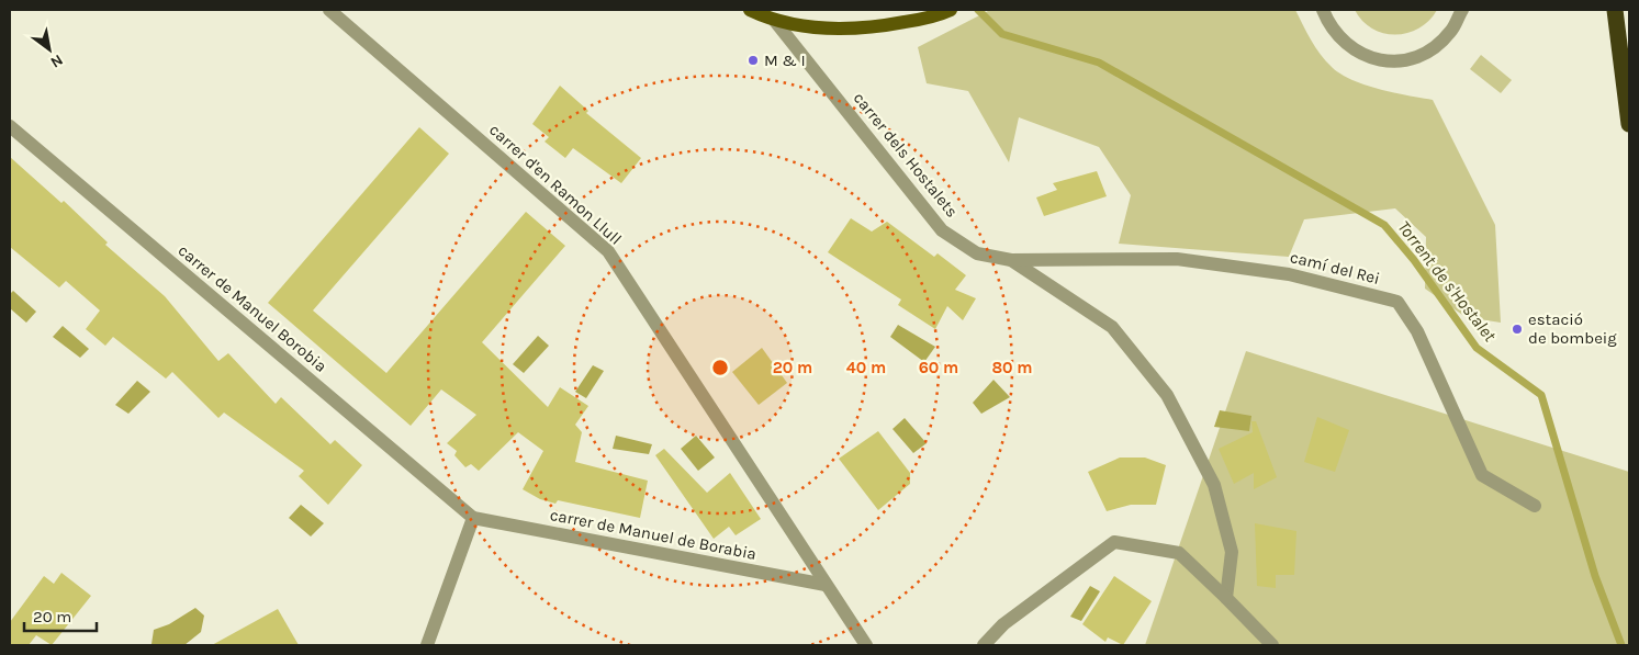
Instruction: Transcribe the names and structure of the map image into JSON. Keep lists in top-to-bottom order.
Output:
{
  "streets": {
    "street": [
      "carrer dels Hostalets",
      "carrer d'en Ramon Llull",
      "camí del Rei",
      "carrer de Manuel Borobia",
      "carrer de Manuel de Borabia"
    ]
  },
  "crossings": [
    ["carrer dels Hostalets", "camí del Rei"],
    ["carrer d'en Ramon Llull", "carrer de Manuel de Borabia"],
    ["carrer de Manuel Borobia", "carrer de Manuel de Borabia"]
  ],
  "water": ["Torrent de s'Hostalet"],
  "places": ["M & I", "estació de bombeig"],
  "scale_bar": "20 m",
  "north": "bottom right",
  "rings": [
    "20 m",
    "40 m",
    "60 m",
    "80 m"
  ]
}
